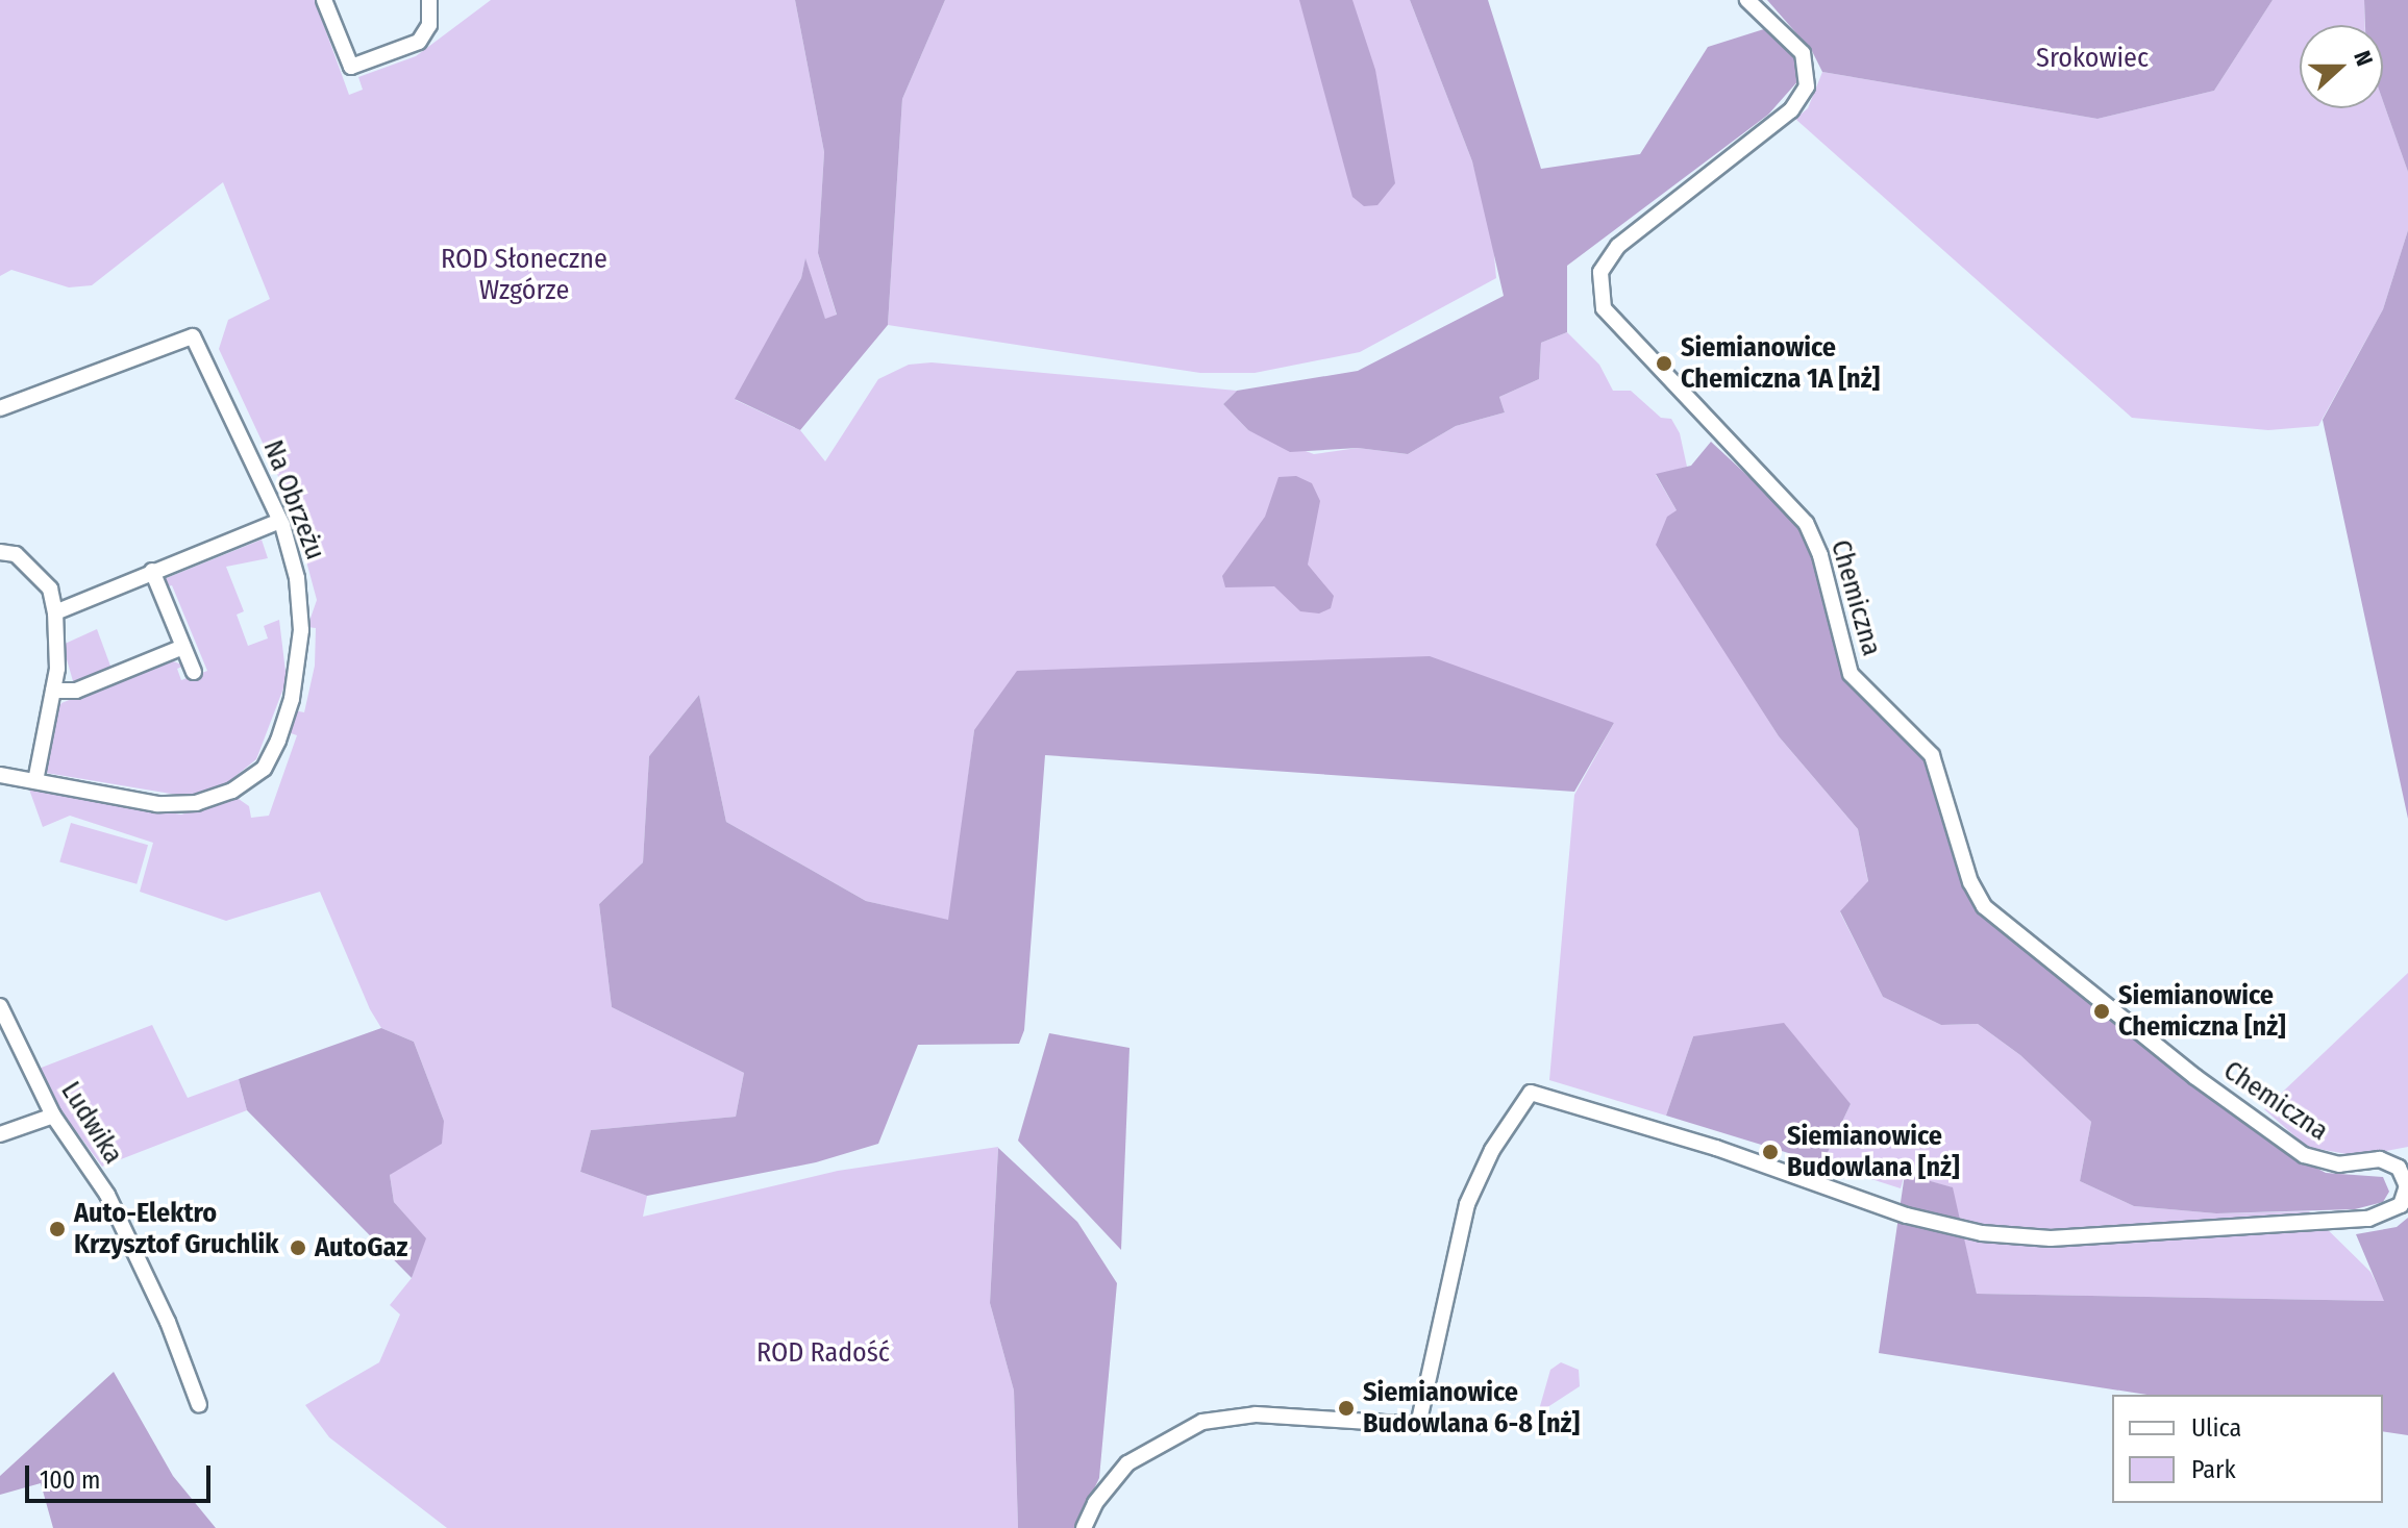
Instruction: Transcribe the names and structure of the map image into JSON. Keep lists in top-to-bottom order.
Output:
{
  "streets": {
    "street": ["Na Obrzeżu", "Chemiczna", "Ludwika"]
  },
  "parks": ["Srokowiec", "ROD Słoneczne Wzgórze", "ROD Radość"],
  "places": [
    "Siemianowice Chemiczna 1A [nż]",
    "Siemianowice Chemiczna [nż]",
    "Siemianowice Budowlana [nż]",
    "Auto-Elektro Krzysztof Gruchlik",
    "AutoGaz",
    "Siemianowice Budowlana 6-8 [nż]"
  ],
  "legend": ["Ulica", "Park"],
  "scale_bar": "100 m",
  "north": "right"
}
